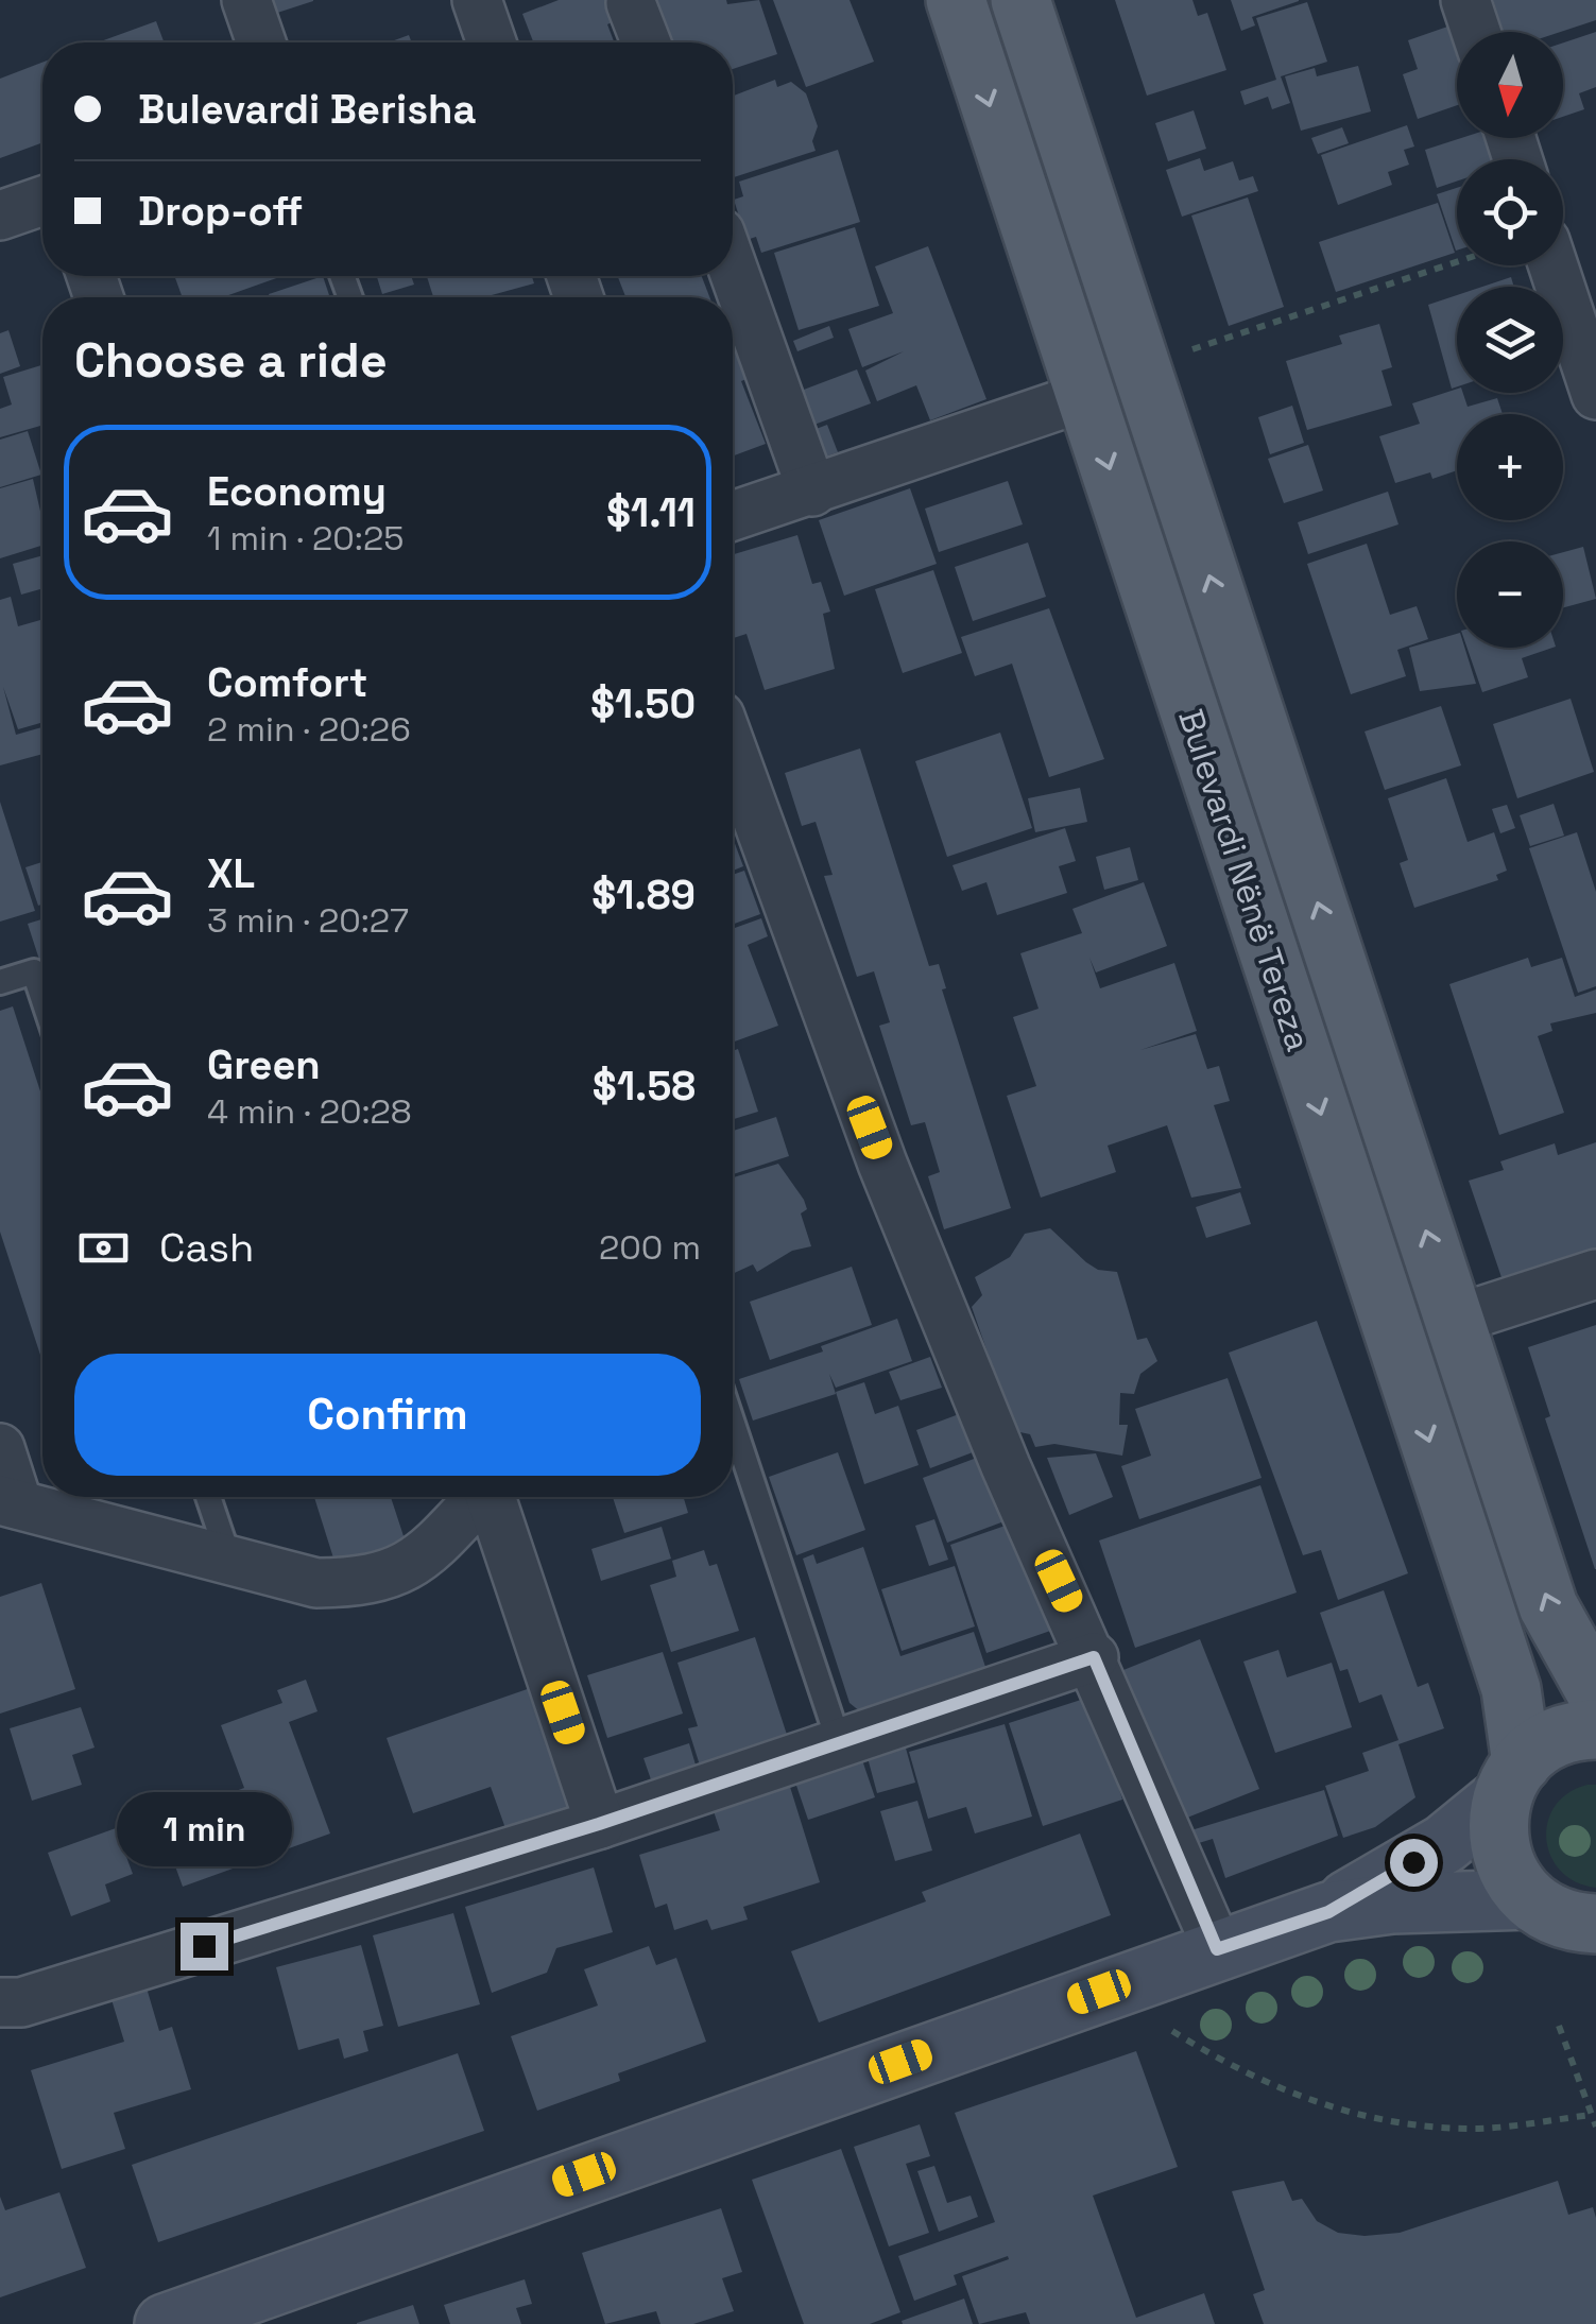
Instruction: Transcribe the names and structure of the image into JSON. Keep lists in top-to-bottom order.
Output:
{
  "streets": {
    "main road": ["Bulevardi Nënë Tereza"]
  },
  "north": "bottom",
  "page": {
    "map_buttons": ["+", "−"],
    "banner": ["Bulevardi Berisha", "Drop-off"],
    "heading": "Choose a ride",
    "list": [
      {
        "name": "Economy",
        "note": "1 min · 20:25",
        "value": "$1.11"
      },
      {
        "name": "Comfort",
        "note": "2 min · 20:26",
        "value": "$1.50"
      },
      {
        "name": "XL",
        "note": "3 min · 20:27",
        "value": "$1.89"
      },
      {
        "name": "Green",
        "note": "4 min · 20:28",
        "value": "$1.58"
      }
    ],
    "pay": ["Cash", "200 m"],
    "buttons": "Confirm",
    "bubble": "1 min"
  }
}
